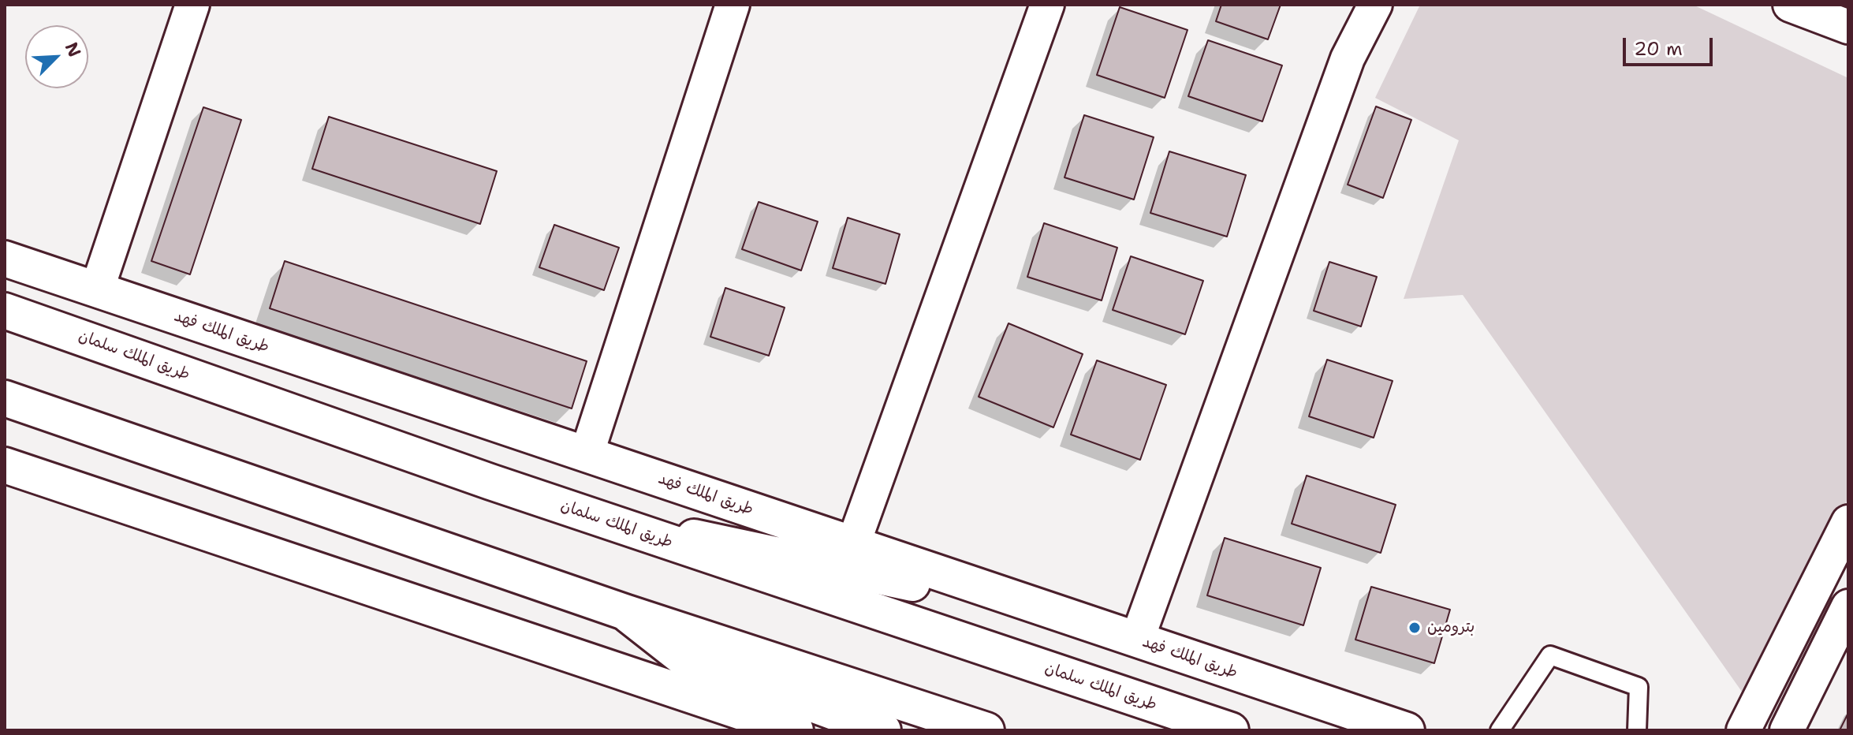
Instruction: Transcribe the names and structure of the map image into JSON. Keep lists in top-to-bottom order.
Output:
{
  "streets": {
    "main road": ["طريق الملك فهد", "طريق الملك سلمان"]
  },
  "places": ["بترومين"],
  "scale_bar": "20 m",
  "north": "top right"
}
